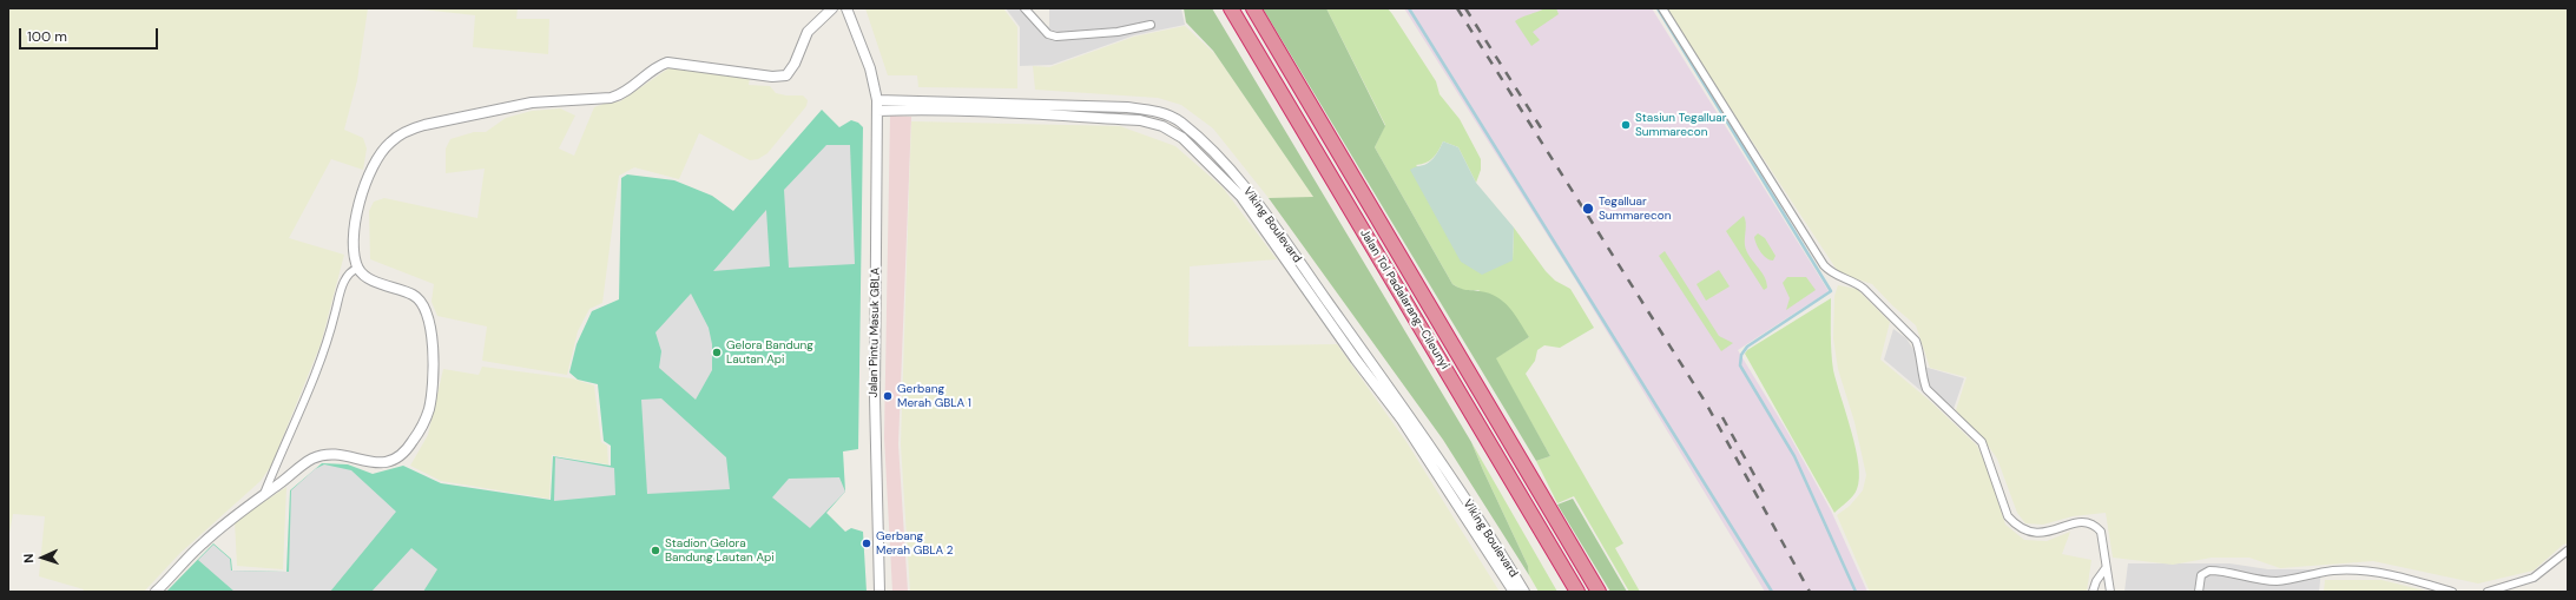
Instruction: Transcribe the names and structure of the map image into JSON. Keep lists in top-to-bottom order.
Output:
{
  "streets": {
    "highway": ["Jalan Tol Padalarang–Cileunyi"],
    "street": ["Viking Boulevard", "Jalan Pintu Masuk GBLA"]
  },
  "crossings": [
    ["Viking Boulevard", "Jalan Pintu Masuk GBLA"]
  ],
  "places": [
    "Stasiun Tegalluar Summarecon",
    "Tegalluar Summarecon",
    "Gelora Bandung Lautan Api",
    "Gerbang Merah GBLA 1",
    "Gerbang Merah GBLA 2",
    "Stadion Gelora Bandung Lautan Api"
  ],
  "scale_bar": "100 m",
  "north": "left"
}
